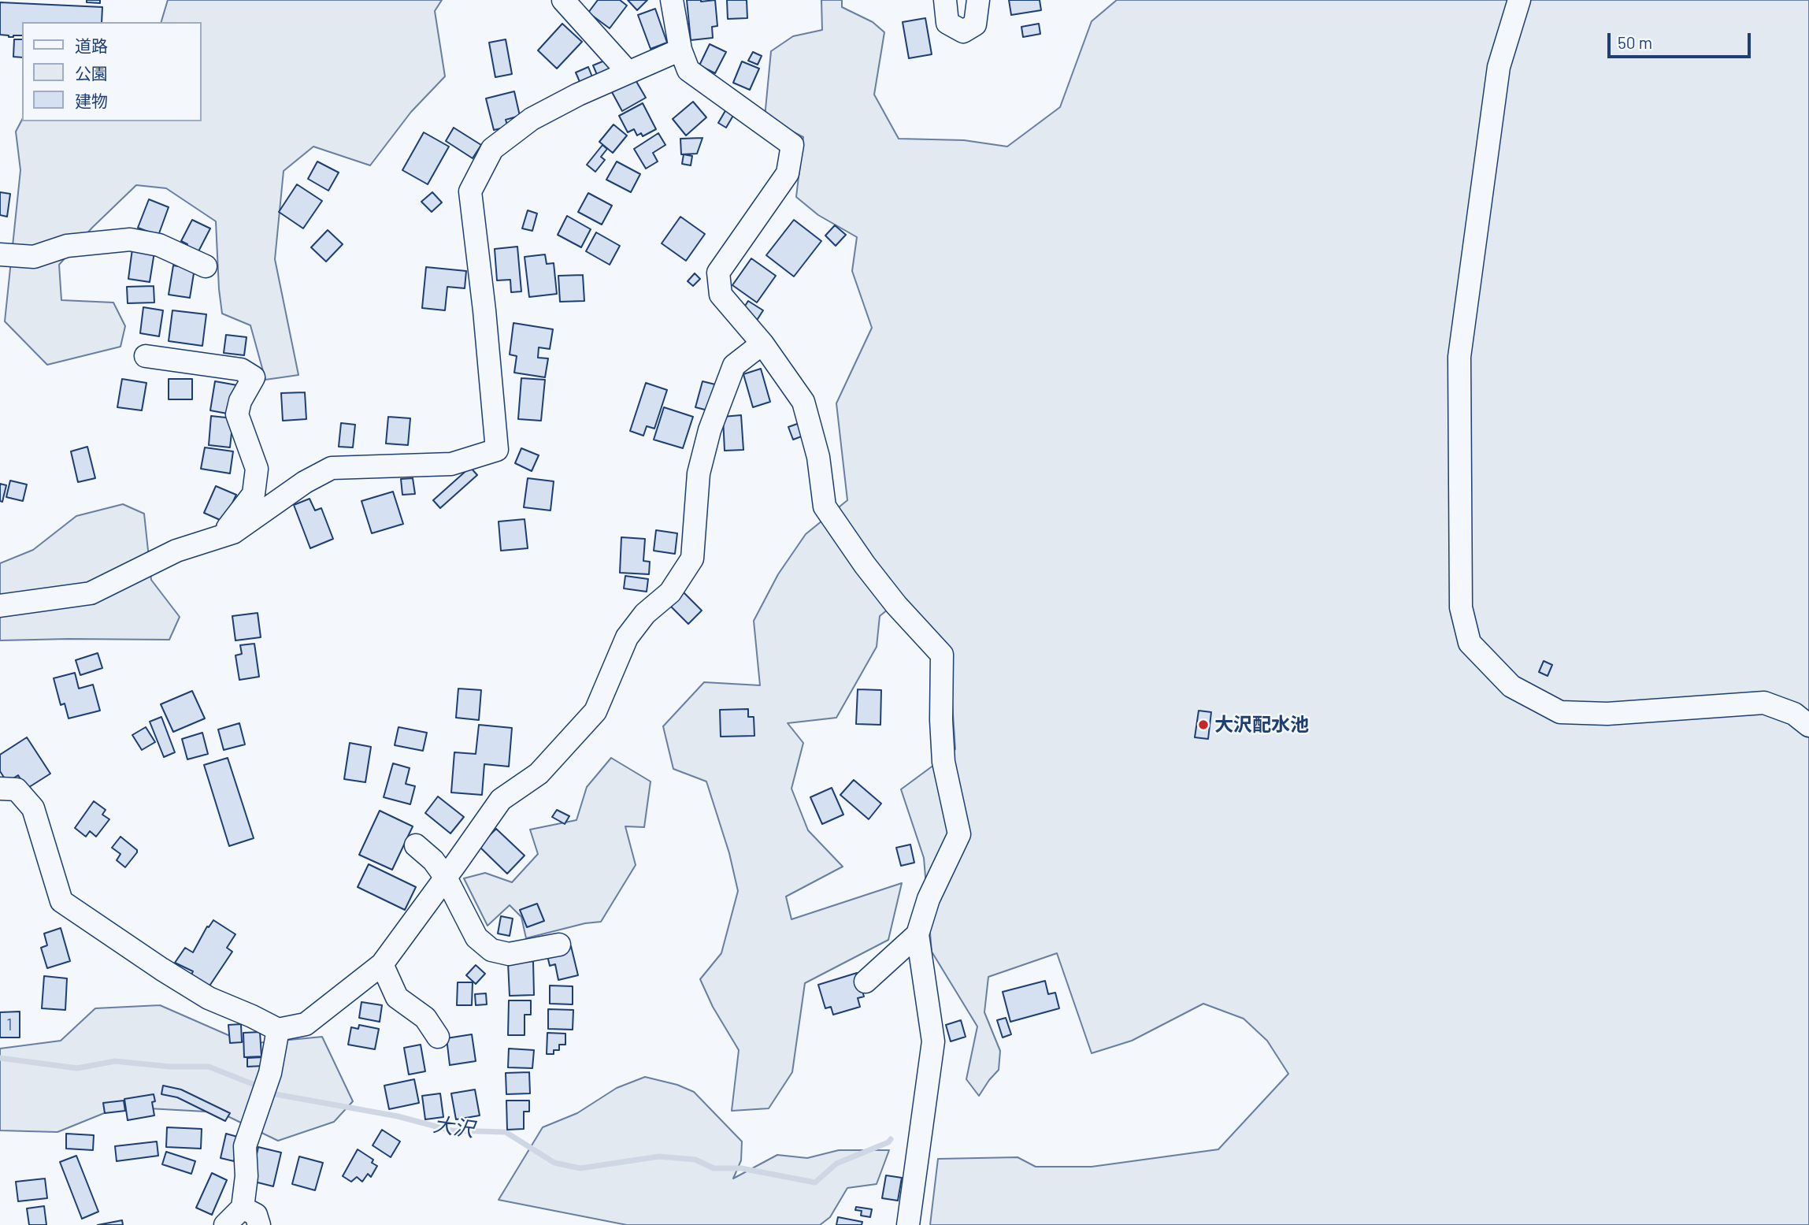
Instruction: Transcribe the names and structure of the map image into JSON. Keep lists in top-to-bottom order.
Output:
{
  "water": ["大沢"],
  "places": ["大沢配水池"],
  "house_numbers": ["1"],
  "legend": ["道路", "公園", "建物"],
  "scale_bar": "50 m"
}
